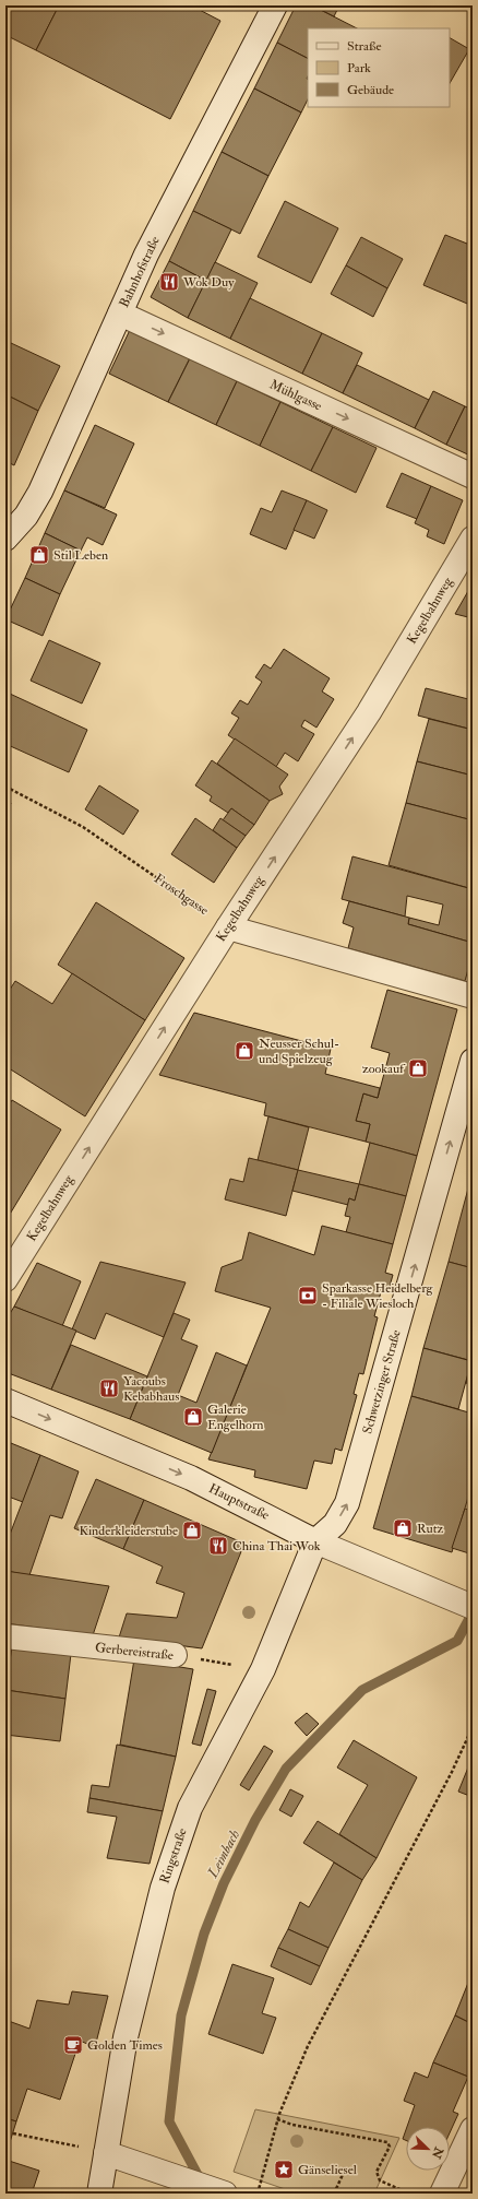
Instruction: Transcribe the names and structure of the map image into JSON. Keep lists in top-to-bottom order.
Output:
{
  "streets": {
    "street": [
      "Bahnhofstraße",
      "Mühlgasse",
      "Kegelbahnweg",
      "Schwetzinger Straße",
      "Hauptstraße",
      "Gerbereistraße",
      "Ringstraße"
    ],
    "path": ["Froschgasse"]
  },
  "crossings": [
    ["Bahnhofstraße", "Mühlgasse"],
    ["Kegelbahnweg", "Froschgasse"],
    ["Schwetzinger Straße", "Hauptstraße"],
    ["Schwetzinger Straße", "Ringstraße"],
    ["Hauptstraße", "Ringstraße"],
    ["Gerbereistraße", "Ringstraße"]
  ],
  "one_way": [
    "Mühlgasse",
    "Kegelbahnweg",
    "Schwetzinger Straße",
    "Hauptstraße"
  ],
  "water": ["Leimbach"],
  "places": {
    "restaurant": ["Wok Duy", "Yacoubs Kebabhaus", "China Thai Wok"],
    "shop": [
      "Stil Leben",
      "Neusser Schul- und Spielzeug",
      "zookauf",
      "Galerie Engelhorn",
      "Rutz",
      "Kinderkleiderstube"
    ],
    "bank": ["Sparkasse Heidelberg - Filiale Wiesloch"],
    "cafe": ["Golden Times"],
    "place": ["Gänseliesel"]
  },
  "legend": ["Straße", "Park", "Gebäude"],
  "north": "bottom right"
}
